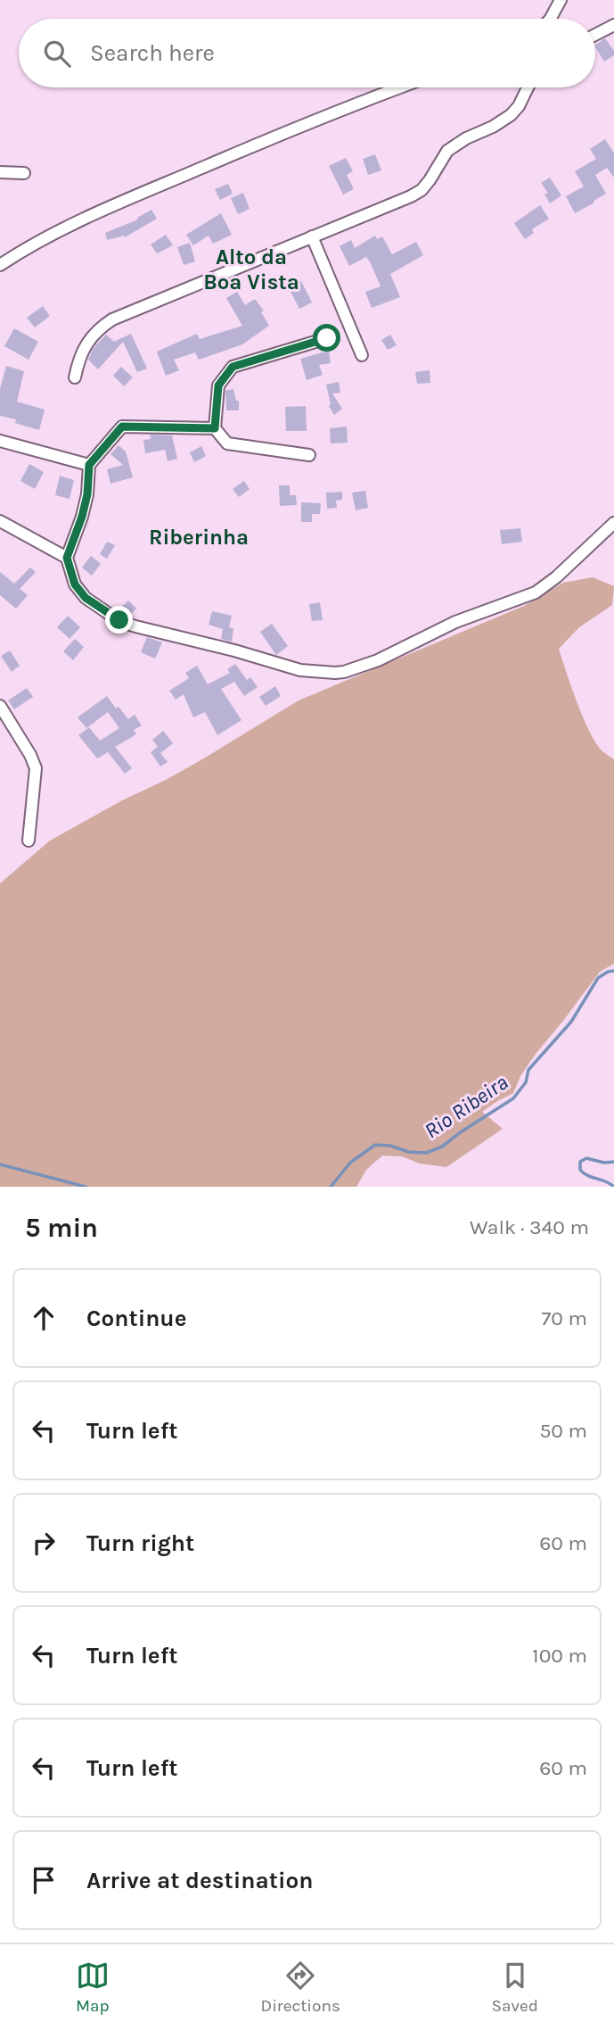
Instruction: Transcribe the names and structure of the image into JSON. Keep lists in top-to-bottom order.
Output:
{
  "districts": ["Alto da Boa Vista", "Riberinha"],
  "water": ["Rio Ribeira"],
  "page": {
    "search": "Search here",
    "heading": ["5 min", "Walk · 340 m"],
    "list": [
      ["Continue", "70 m"],
      ["Turn left", "50 m"],
      ["Turn right", "60 m"],
      ["Turn left", "100 m"],
      ["Turn left", "60 m"],
      "Arrive at destination"
    ],
    "nav": ["Map", "Directions", "Saved"]
  }
}
